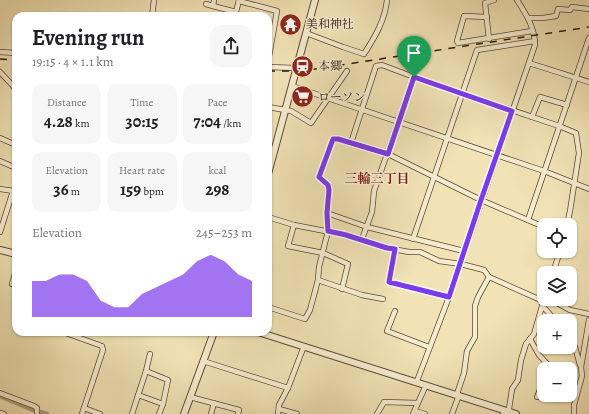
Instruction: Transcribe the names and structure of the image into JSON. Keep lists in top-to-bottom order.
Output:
{
  "districts": ["三輪三丁目"],
  "places": {
    "temple": ["美和神社"],
    "station": ["本郷"],
    "supermarket": ["ローソン"]
  },
  "page": {
    "heading": ["Evening run", "19:15 · 4 × 1.1 km"],
    "stats": [
      ["Distance", "4.28 km"],
      ["Time", "30:15"],
      ["Pace", "7:04 /km"],
      ["Elevation", "36 m"],
      ["Heart rate", "159 bpm"],
      ["kcal", "298"]
    ],
    "chart": ["Elevation", "245–253 m"],
    "map_buttons": ["+", "−"]
  }
}
